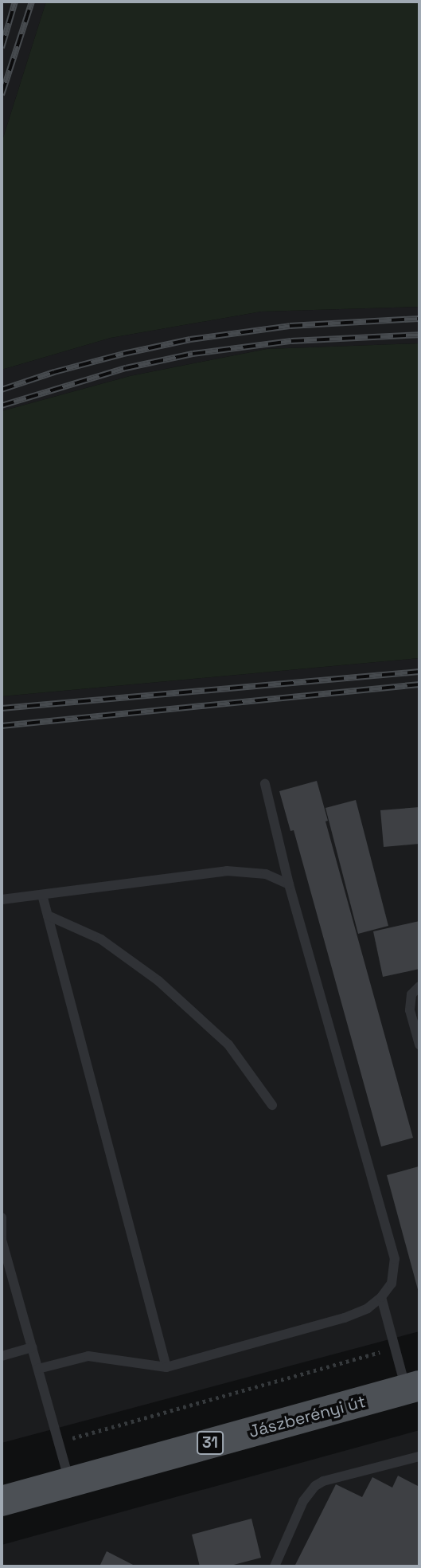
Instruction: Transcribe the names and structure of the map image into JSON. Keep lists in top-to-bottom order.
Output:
{
  "streets": {
    "main road": ["Jászberényi út", "31"]
  }
}
